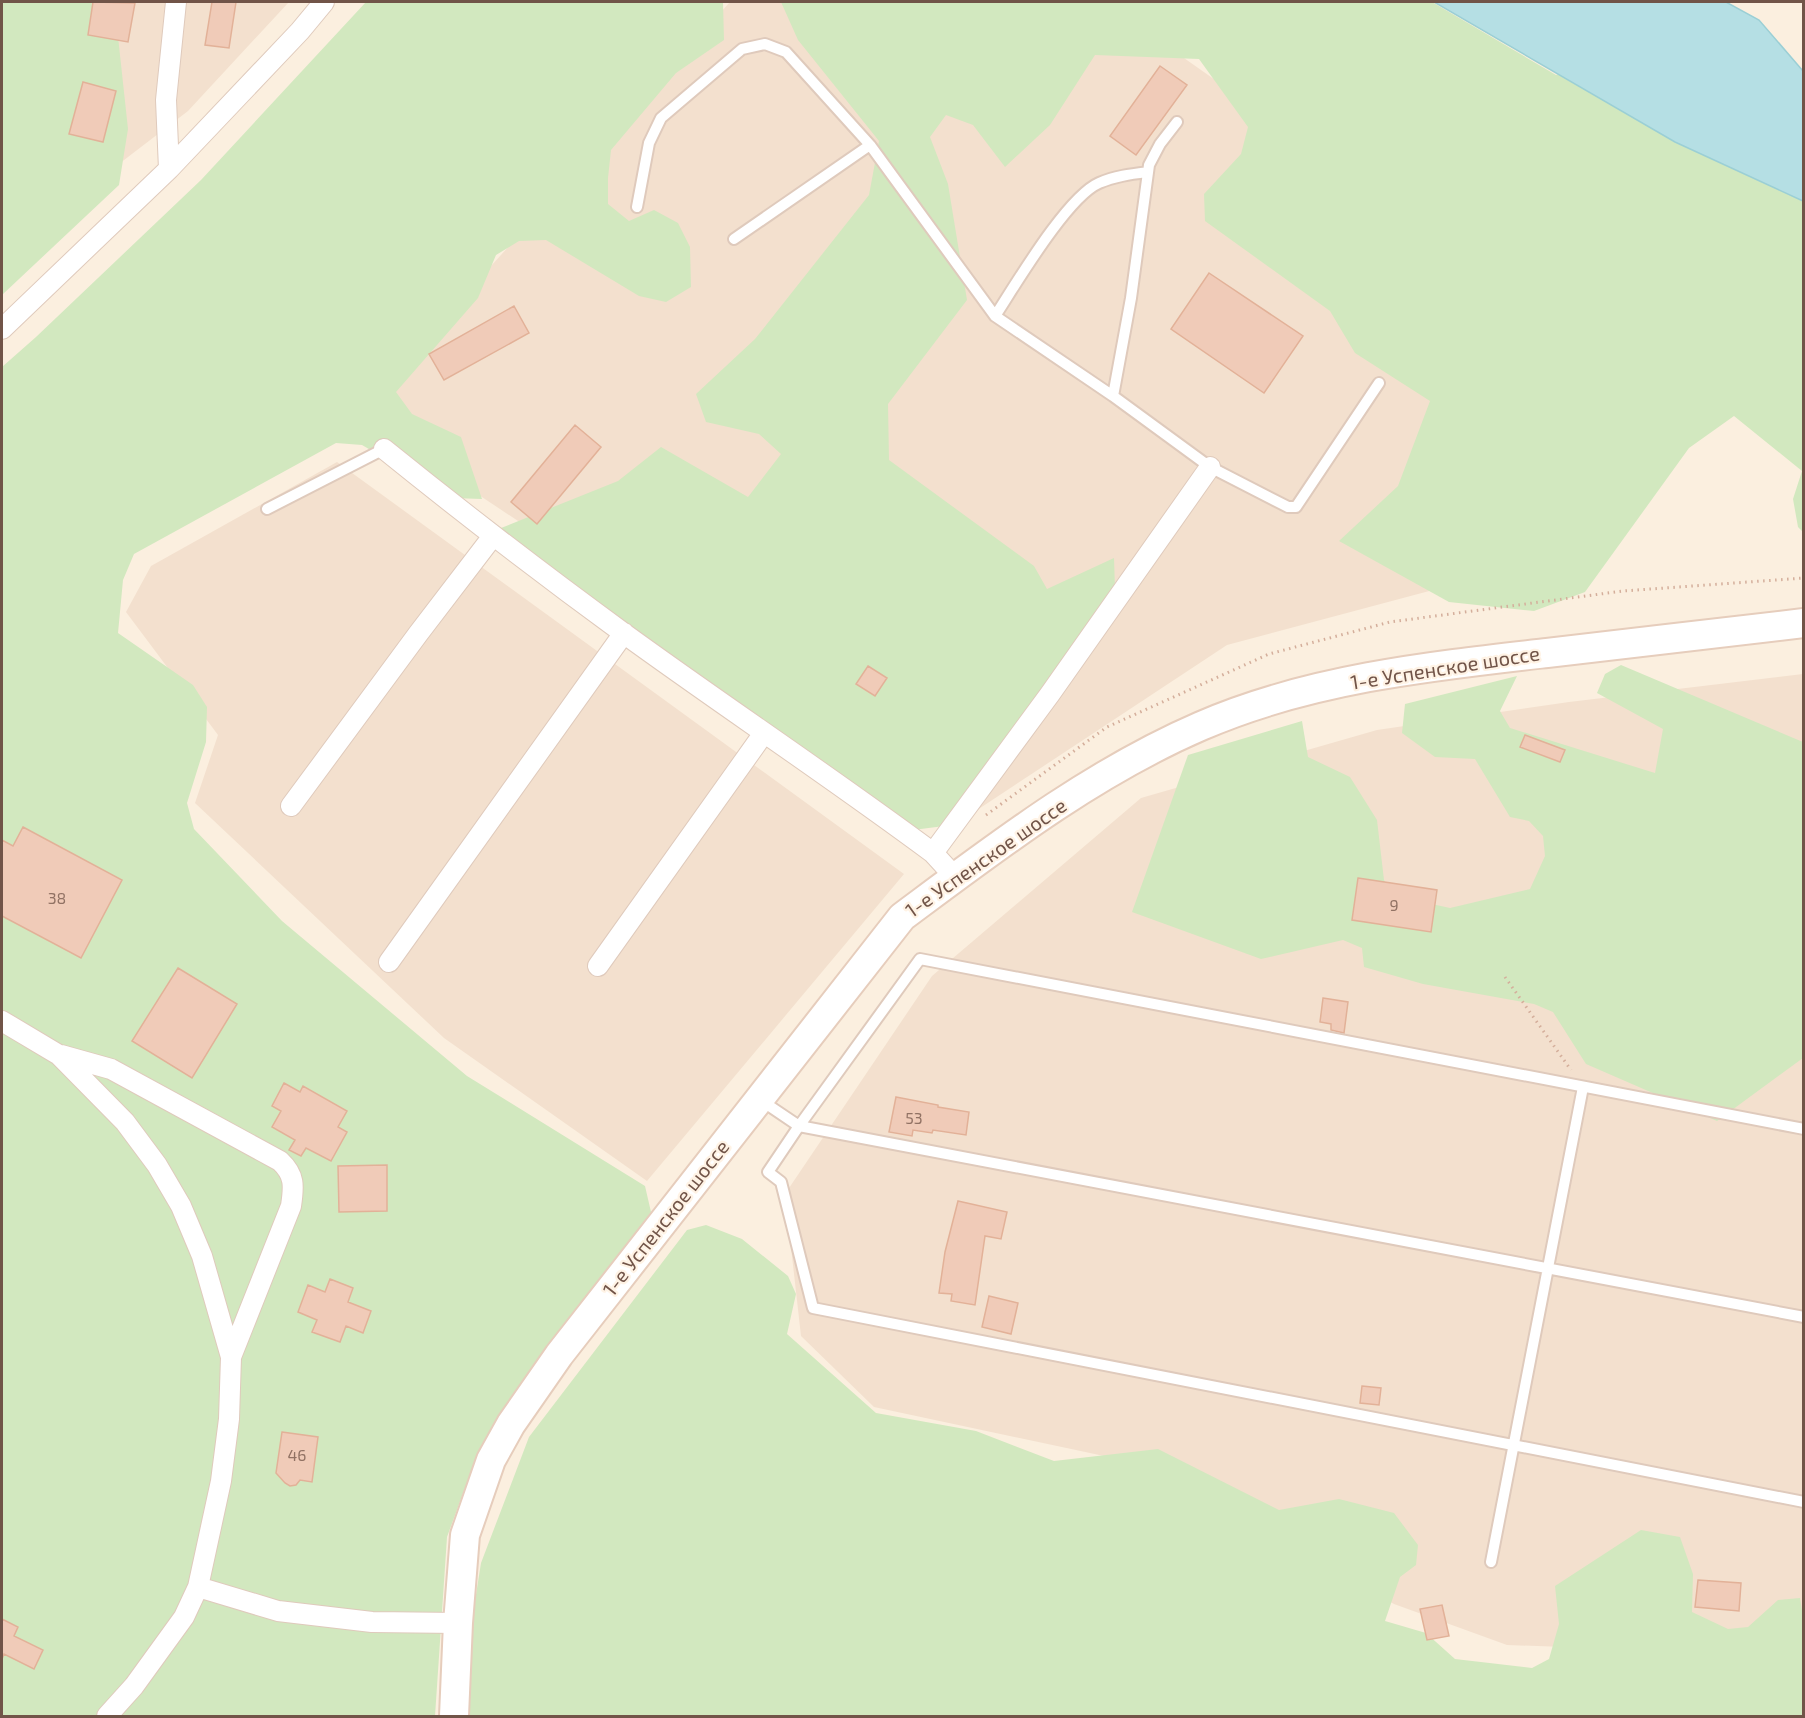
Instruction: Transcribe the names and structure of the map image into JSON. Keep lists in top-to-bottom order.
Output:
{
  "streets": {
    "main road": ["1-е Успенское шоссе"]
  },
  "house_numbers": [
    "38",
    "9",
    "53",
    "46"
  ]
}
